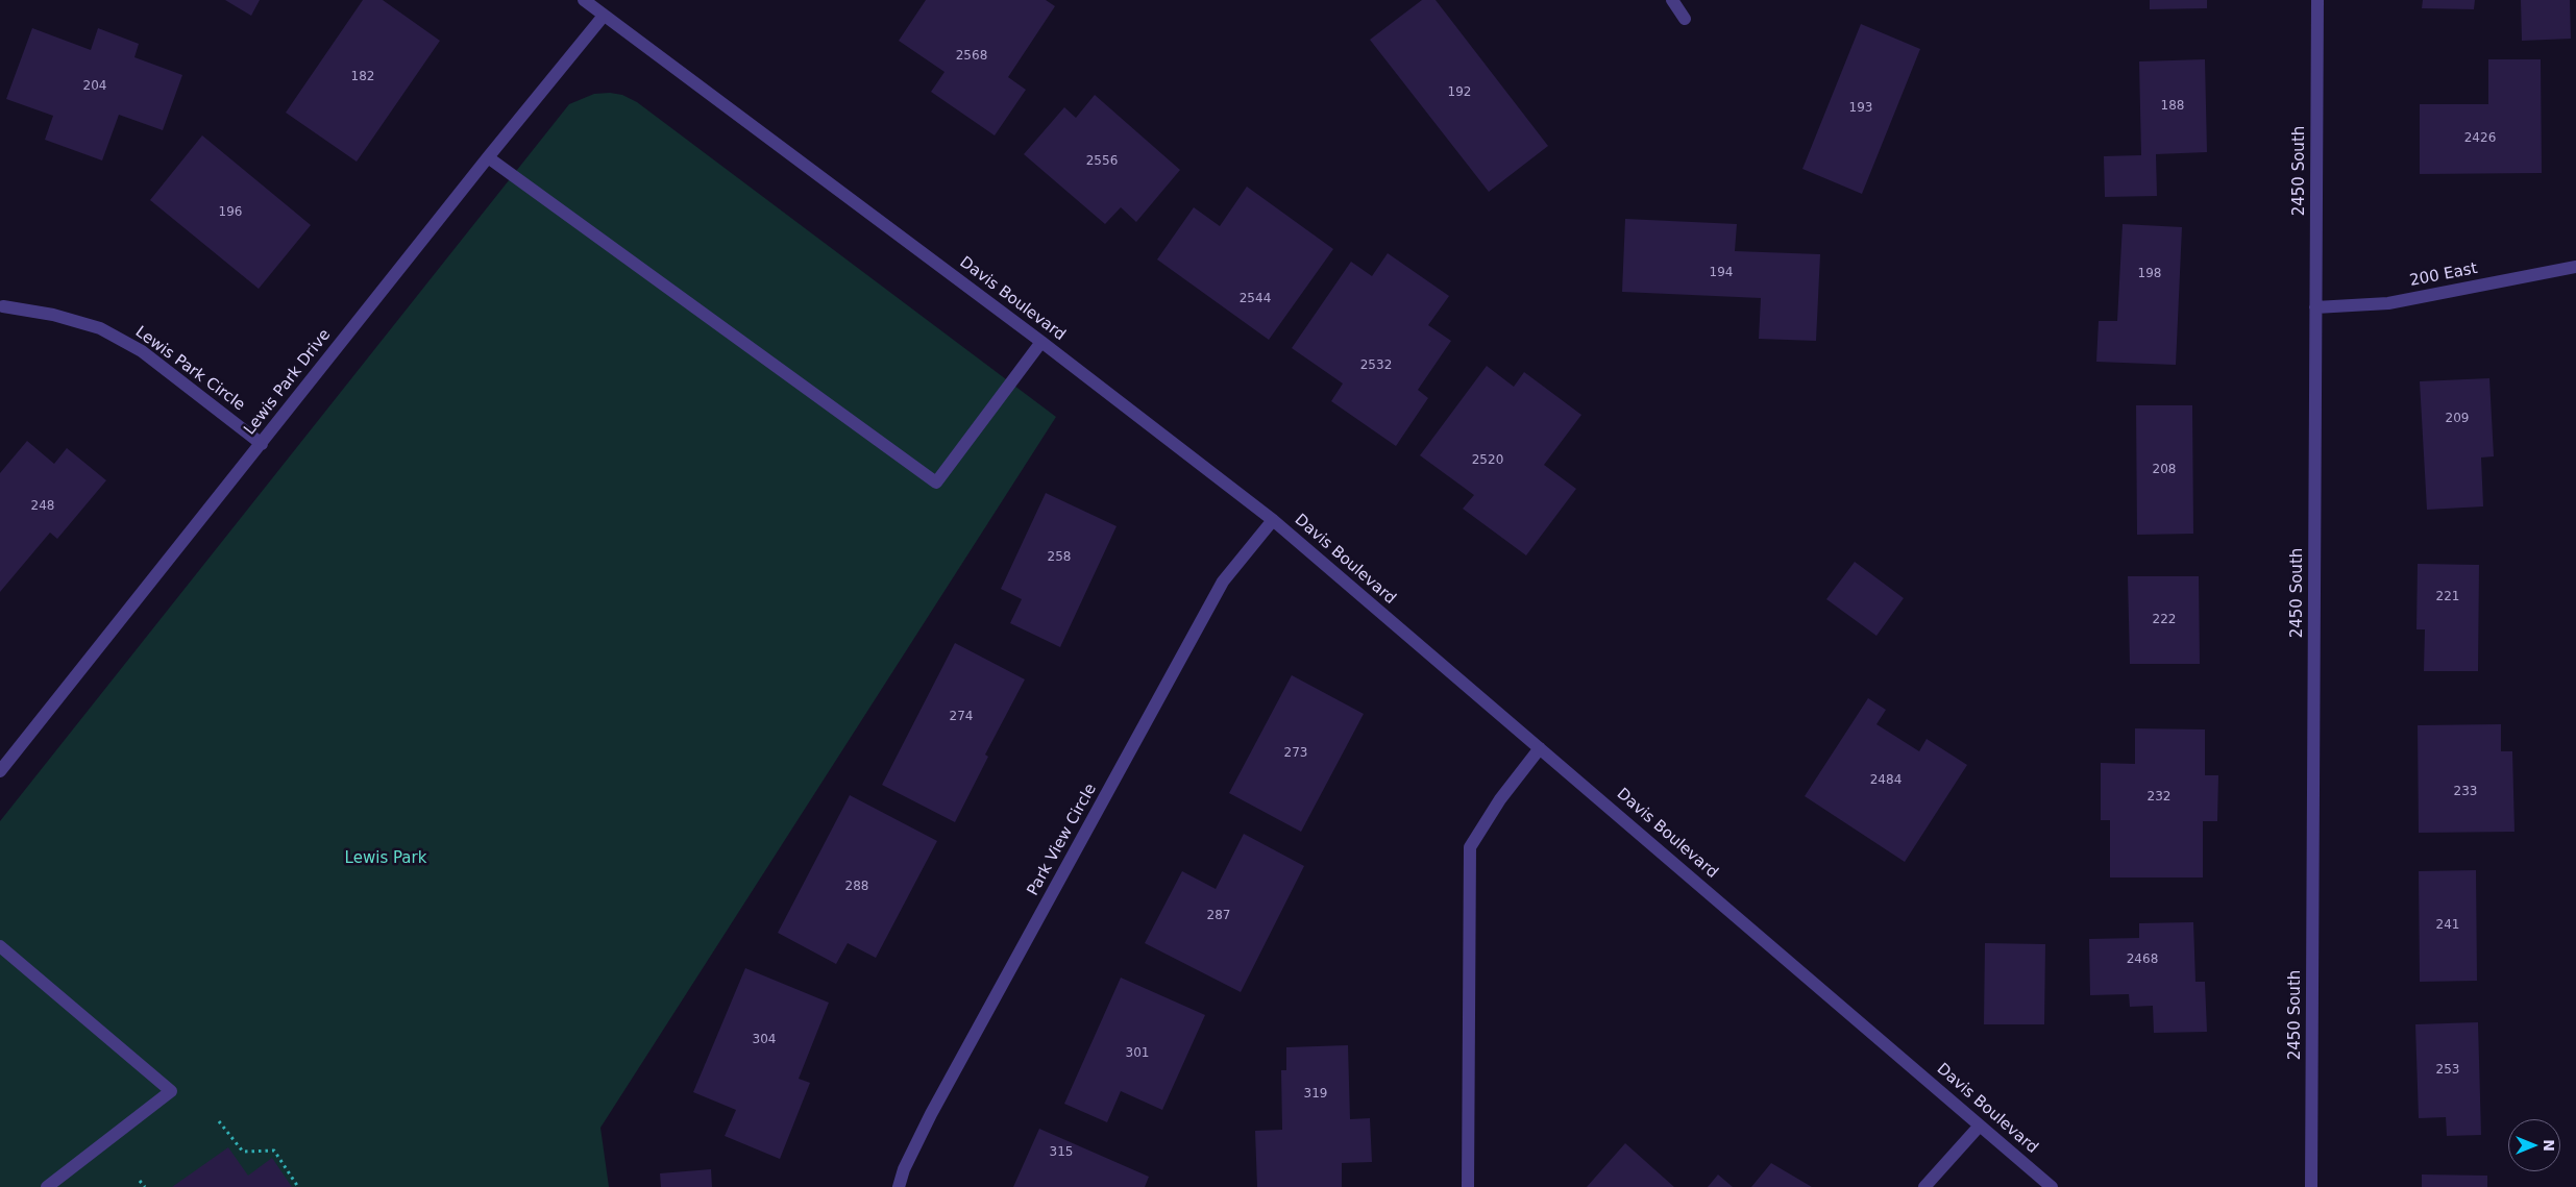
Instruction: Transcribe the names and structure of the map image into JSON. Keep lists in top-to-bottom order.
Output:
{
  "streets": {
    "street": [
      "2450 South",
      "200 East",
      "Davis Boulevard",
      "Lewis Park Circle",
      "Lewis Park Drive",
      "Park View Circle"
    ]
  },
  "crossings": [
    ["2450 South", "200 East"],
    ["Davis Boulevard", "Lewis Park Drive"],
    ["Davis Boulevard", "Park View Circle"],
    ["Lewis Park Circle", "Lewis Park Drive"]
  ],
  "parks": ["Lewis Park"],
  "house_numbers": [
    "2568",
    "182",
    "204",
    "192",
    "188",
    "193",
    "2426",
    "2556",
    "196",
    "194",
    "198",
    "2544",
    "2532",
    "209",
    "2520",
    "208",
    "248",
    "258",
    "221",
    "222",
    "274",
    "273",
    "2484",
    "233",
    "232",
    "288",
    "287",
    "241",
    "2468",
    "304",
    "301",
    "253",
    "319",
    "315"
  ],
  "north": "right"
}
